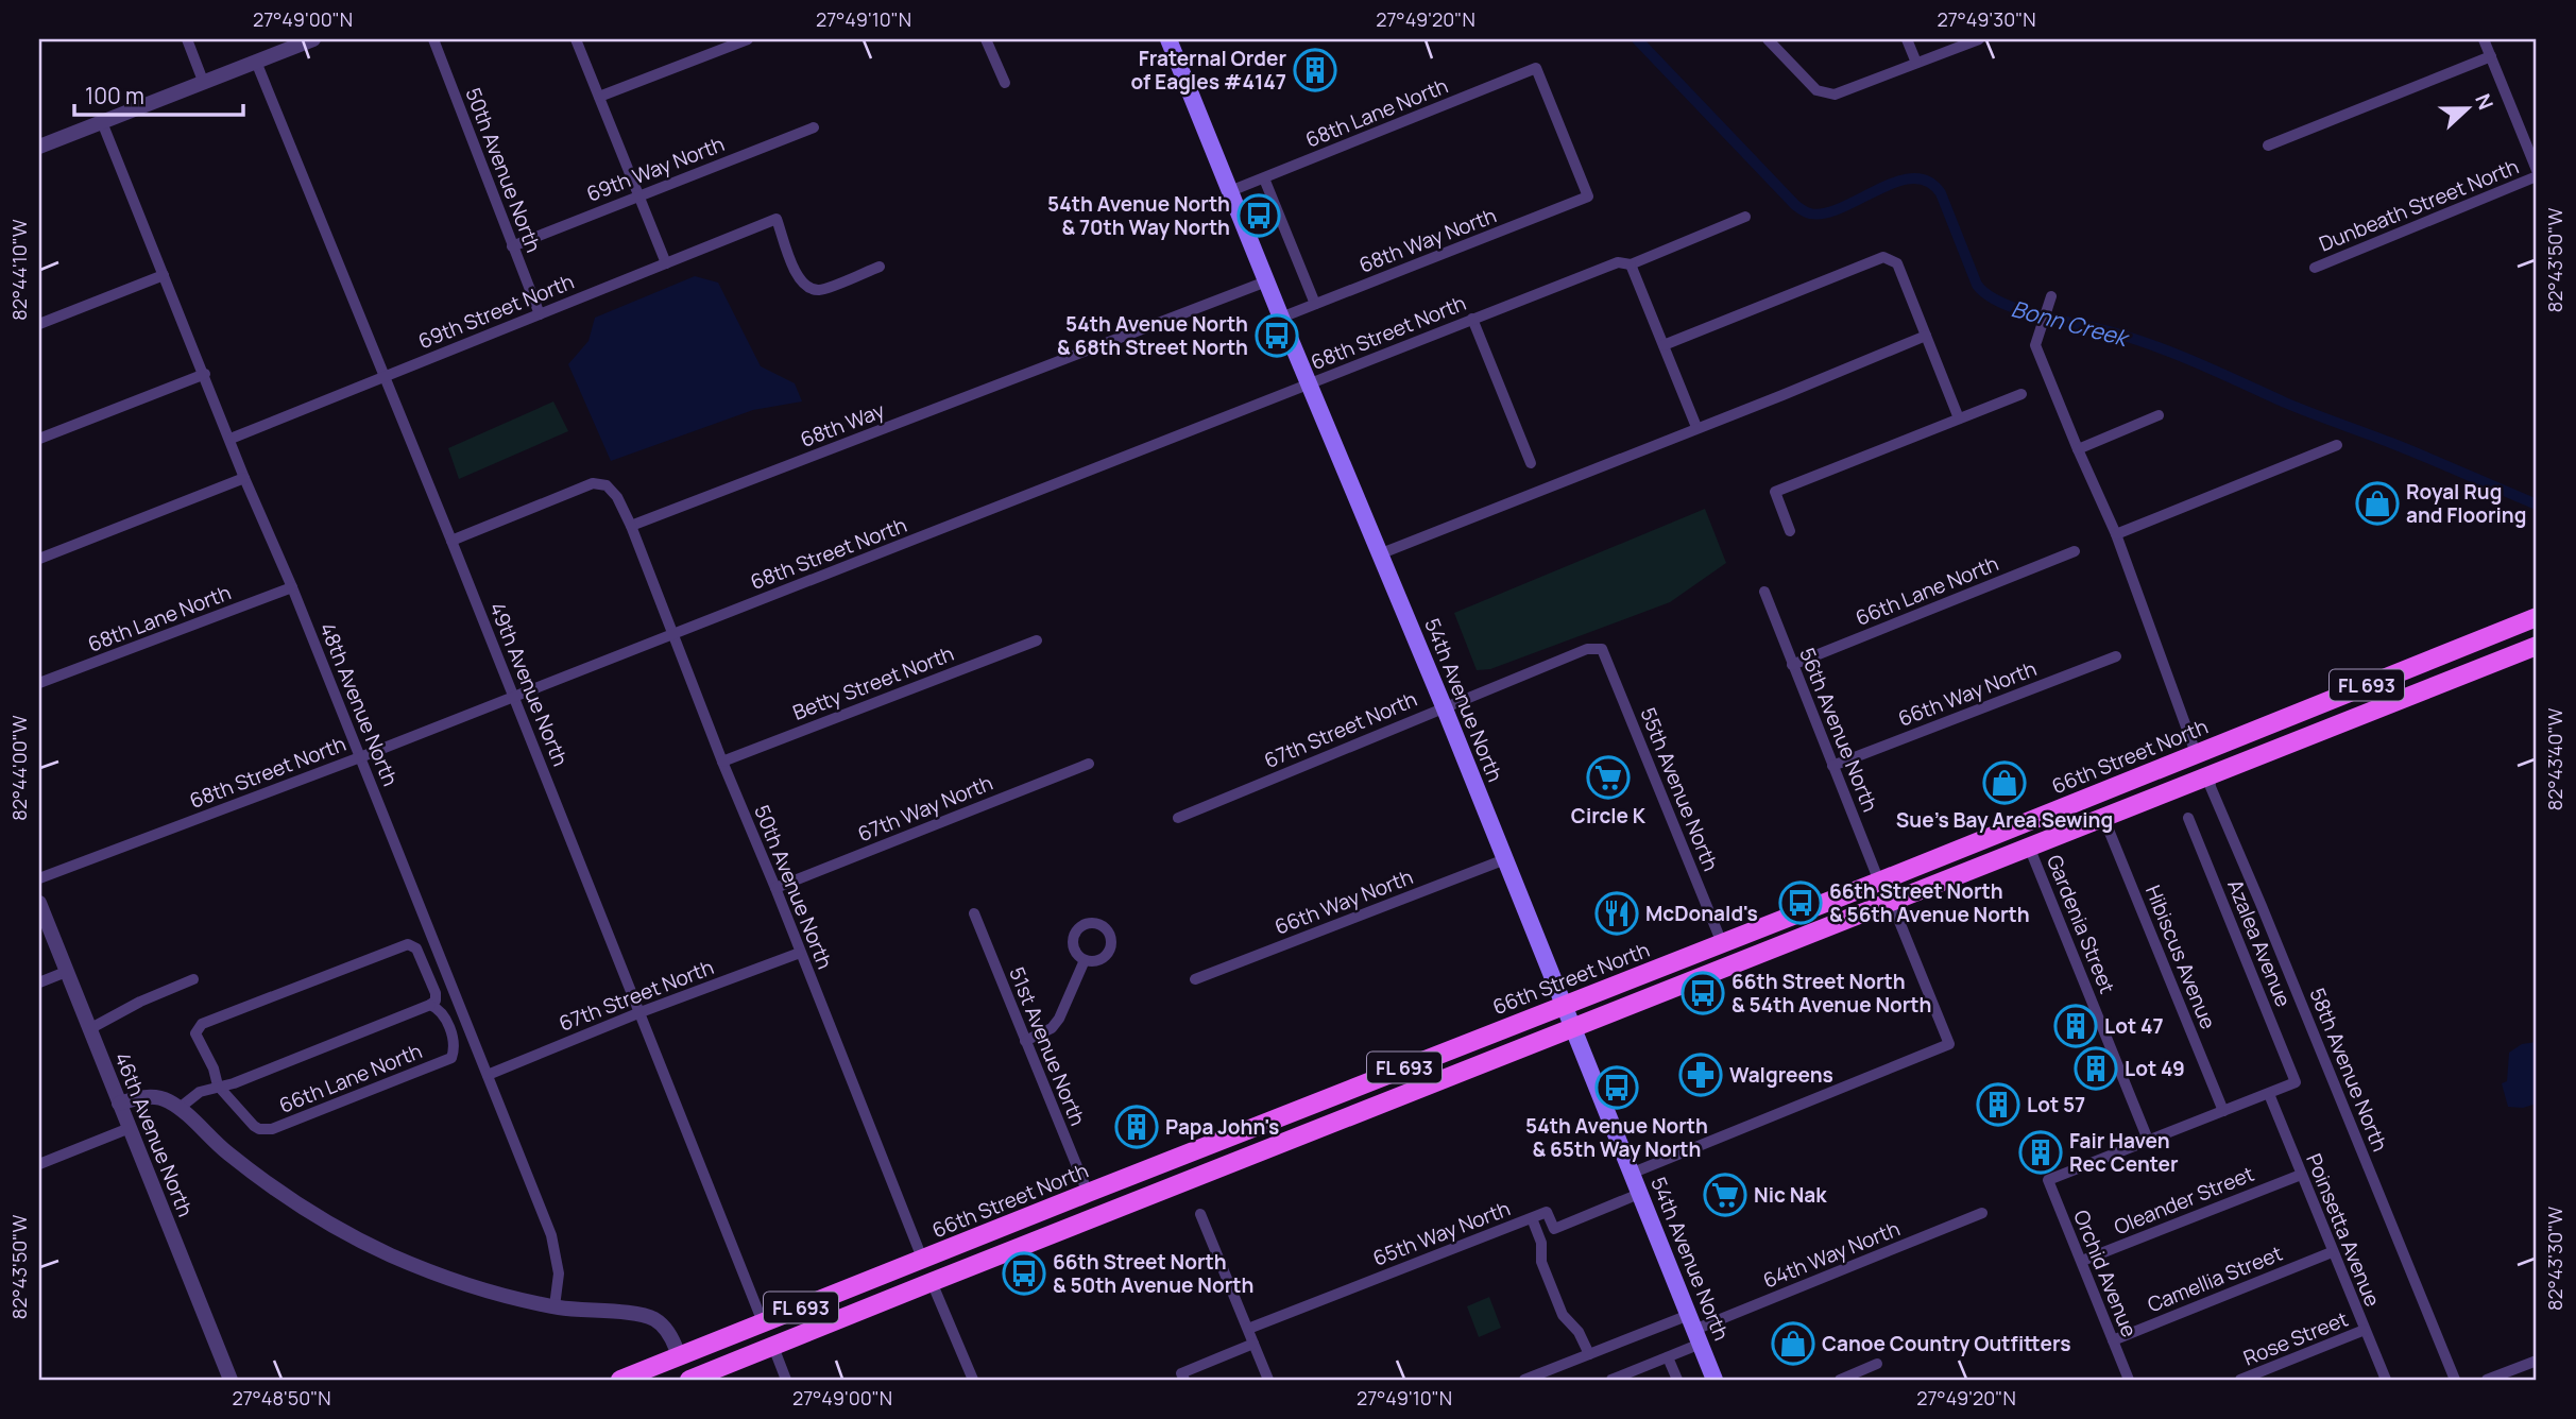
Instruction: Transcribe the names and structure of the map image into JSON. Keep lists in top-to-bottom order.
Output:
{
  "streets": {
    "main road": ["FL 693", "54th Avenue North", "66th Street North"],
    "street": [
      "68th Lane North",
      "69th Way North",
      "50th Avenue North",
      "Dunbeath Street North",
      "68th Way North",
      "69th Street North",
      "68th Street North",
      "68th Way",
      "66th Lane North",
      "Betty Street North",
      "49th Avenue North",
      "66th Way North",
      "48th Avenue North",
      "67th Street North",
      "56th Avenue North",
      "55th Avenue North",
      "67th Way North",
      "Gardenia Street",
      "Azalea Avenue",
      "Hibiscus Avenue",
      "51st Avenue North",
      "58th Avenue North",
      "46th Avenue North",
      "Oleander Street",
      "Poinsetta Avenue",
      "65th Way North",
      "64th Way North",
      "Orchid Avenue",
      "Camellia Street",
      "Rose Street"
    ]
  },
  "crossings": [
    ["68th Lane North", "68th Way North"],
    ["68th Lane North", "54th Avenue North"],
    ["68th Lane North", "48th Avenue North"],
    ["69th Way North", "50th Avenue North"],
    ["50th Avenue North", "69th Street North"],
    ["50th Avenue North", "68th Street North"],
    ["50th Avenue North", "68th Way"],
    ["50th Avenue North", "Betty Street North"],
    ["50th Avenue North", "67th Street North"],
    ["50th Avenue North", "66th Street North"],
    ["50th Avenue North", "67th Way North"],
    ["68th Way North", "54th Avenue North"],
    ["69th Street North", "49th Avenue North"],
    ["69th Street North", "48th Avenue North"],
    ["68th Street North", "49th Avenue North"],
    ["68th Street North", "54th Avenue North"],
    ["68th Street North", "48th Avenue North"],
    ["68th Way", "54th Avenue North"],
    ["66th Lane North", "56th Avenue North"],
    ["49th Avenue North", "67th Street North"],
    ["49th Avenue North", "66th Street North"],
    ["FL 693", "54th Avenue North"],
    ["FL 693", "Gardenia Street"],
    ["FL 693", "Hibiscus Avenue"],
    ["FL 693", "58th Avenue North"],
    ["66th Way North", "54th Avenue North"],
    ["66th Way North", "56th Avenue North"],
    ["54th Avenue North", "67th Street North"],
    ["54th Avenue North", "66th Street North"],
    ["54th Avenue North", "65th Way North"],
    ["54th Avenue North", "64th Way North"],
    ["48th Avenue North", "67th Street North"],
    ["67th Street North", "55th Avenue North"],
    ["56th Avenue North", "66th Street North"],
    ["66th Street North", "55th Avenue North"],
    ["66th Street North", "51st Avenue North"],
    ["Gardenia Street", "Orchid Avenue"],
    ["Azalea Avenue", "Poinsetta Avenue"],
    ["Oleander Street", "Poinsetta Avenue"],
    ["Oleander Street", "Orchid Avenue"],
    ["Poinsetta Avenue", "Camellia Street"],
    ["Poinsetta Avenue", "Rose Street"],
    ["Orchid Avenue", "Camellia Street"]
  ],
  "water": ["Bonn Creek"],
  "places": {
    "building": [
      "Fraternal Order of Eagles #4147",
      "Lot 47",
      "Lot 49",
      "Lot 57",
      "Papa John's",
      "Fair Haven Rec Center"
    ],
    "bus stop": [
      "54th Avenue North & 70th Way North",
      "54th Avenue North & 68th Street North",
      "66th Street North & 56th Avenue North",
      "66th Street North & 54th Avenue North",
      "54th Avenue North & 65th Way North",
      "66th Street North & 50th Avenue North"
    ],
    "shop": ["Royal Rug and Flooring", "Sue's Bay Area Sewing", "Canoe Country Outfitters"],
    "supermarket": ["Circle K", "Nic Nak"],
    "restaurant": ["McDonald's"],
    "pharmacy": ["Walgreens"]
  },
  "scale_bar": "100 m",
  "north": "right",
  "coordinates": [
    "27°49'00\"N",
    "27°49'10\"N",
    "27°49'20\"N",
    "27°49'30\"N",
    "82°43'50\"W",
    "82°44'10\"W",
    "82°43'40\"W",
    "82°44'00\"W",
    "82°43'30\"W",
    "27°48'50\"N"
  ]
}
